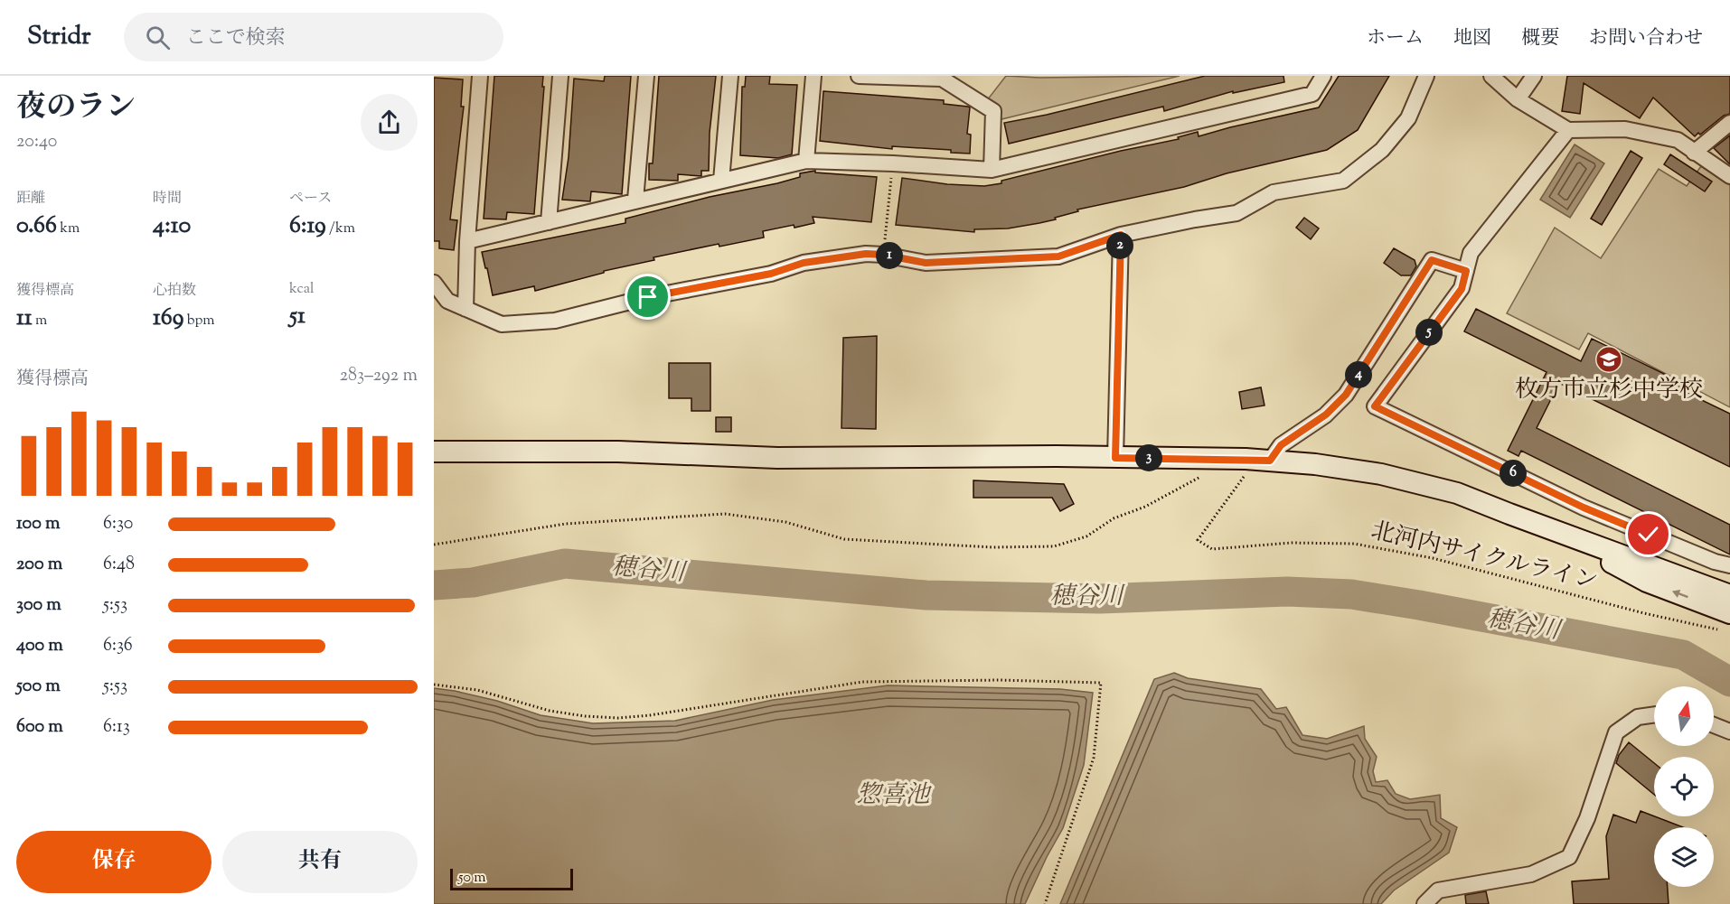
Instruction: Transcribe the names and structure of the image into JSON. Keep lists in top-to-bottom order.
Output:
{
  "streets": {
    "path": ["北河内サイクルライン"]
  },
  "water": ["穂谷川", "惣喜池"],
  "places": {
    "school or university": ["枚方市立杉中学校"]
  },
  "scale_bar": "50 m",
  "north": "top",
  "page": {
    "header": "Stridr",
    "search": "ここで検索",
    "nav": [
      "ホーム",
      "地図",
      "概要",
      "お問い合わせ"
    ],
    "heading": ["夜のラン", "20:40"],
    "stats": [
      ["距離", "0.66 km"],
      ["時間", "4:10"],
      ["ペース", "6:19 /km"],
      ["獲得標高", "11 m"],
      ["心拍数", "169 bpm"],
      ["kcal", "51"]
    ],
    "pins": [
      "2",
      "1",
      "5",
      "4",
      "3",
      "6"
    ],
    "chart": ["獲得標高", "283–292 m"],
    "list": [
      {
        "name": "100 m",
        "note": "6:30"
      },
      {
        "name": "200 m",
        "note": "6:48"
      },
      {
        "name": "300 m",
        "note": "5:53"
      },
      {
        "name": "400 m",
        "note": "6:36"
      },
      {
        "name": "500 m",
        "note": "5:53"
      },
      {
        "name": "600 m",
        "note": "6:13"
      }
    ],
    "buttons": ["保存", "共有"],
    "scale": "50 m"
  }
}
